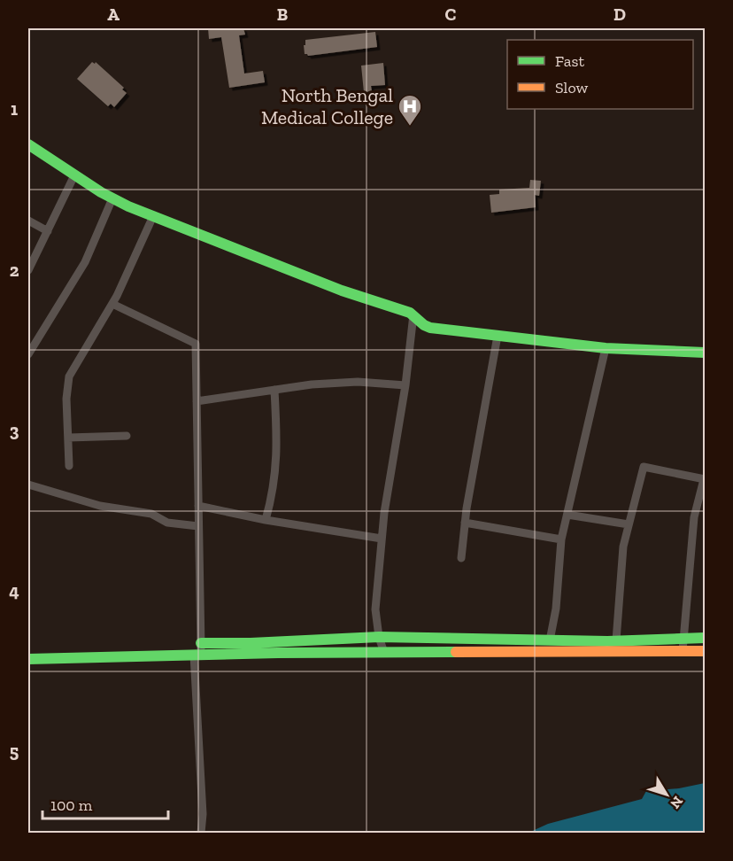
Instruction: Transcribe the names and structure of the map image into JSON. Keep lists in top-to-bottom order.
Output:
{
  "places": {
    "hospital": ["North Bengal Medical College"]
  },
  "legend": ["Fast", "Slow"],
  "scale_bar": "100 m",
  "north": "bottom right",
  "grid": {
    "columns": [
      "A",
      "B",
      "C",
      "D"
    ],
    "rows": [
      "1",
      "2",
      "3",
      "4",
      "5"
    ]
  }
}
